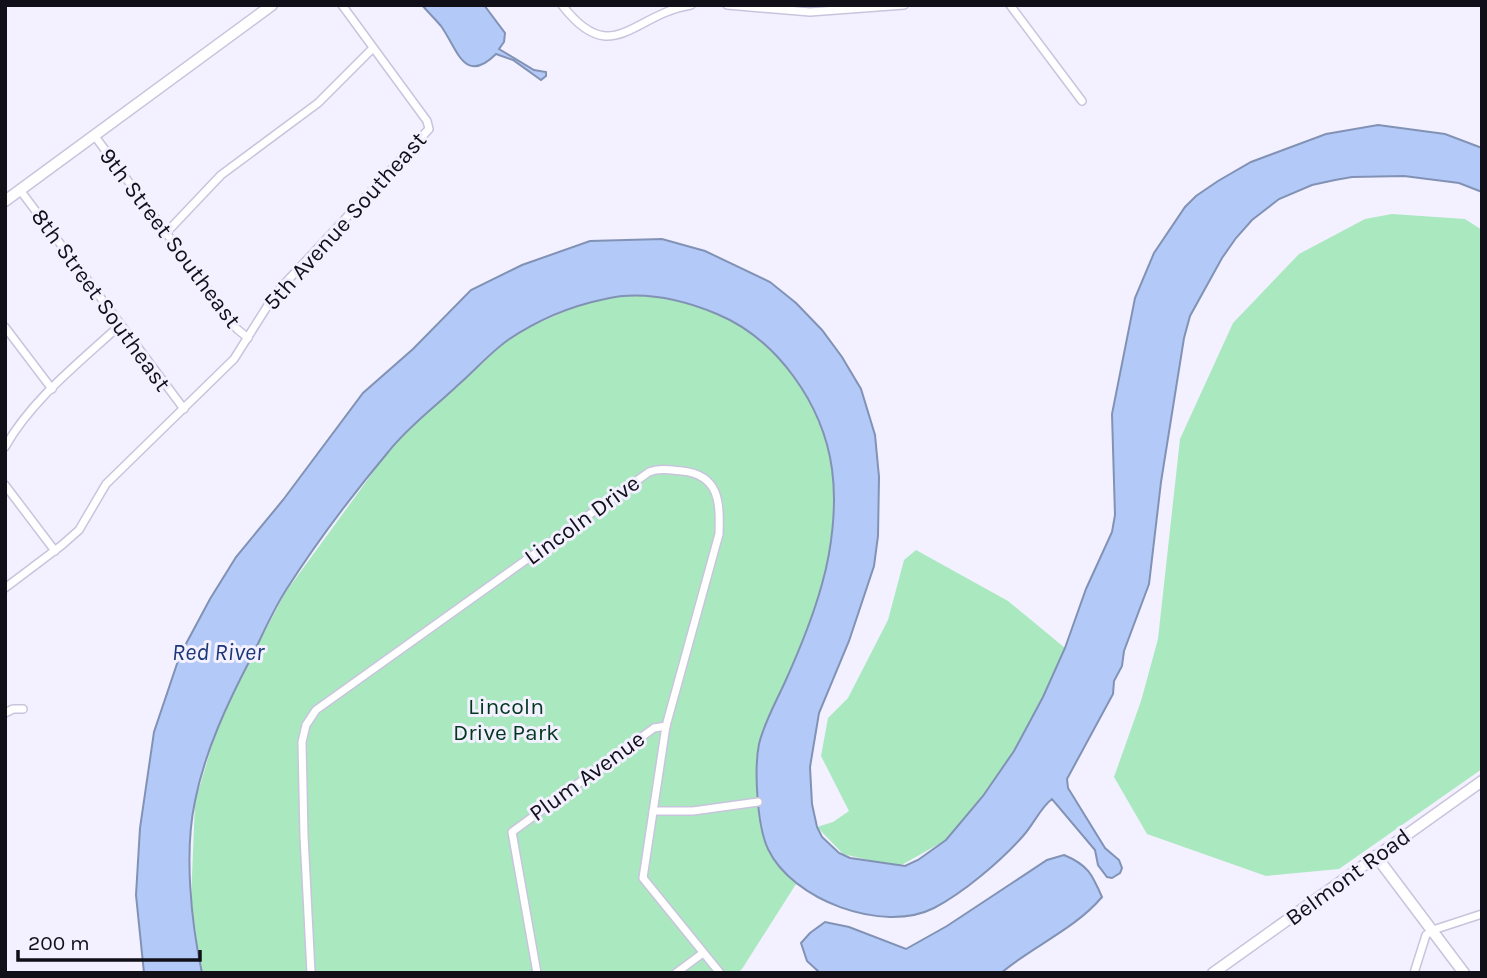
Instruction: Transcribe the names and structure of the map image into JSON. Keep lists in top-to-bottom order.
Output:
{
  "streets": {
    "street": [
      "5th Avenue Southeast",
      "9th Street Southeast",
      "8th Street Southeast",
      "Lincoln Drive",
      "Plum Avenue",
      "Belmont Road"
    ]
  },
  "crossings": [
    ["5th Avenue Southeast", "9th Street Southeast"],
    ["5th Avenue Southeast", "8th Street Southeast"],
    ["Lincoln Drive", "Plum Avenue"]
  ],
  "water": ["Red River"],
  "parks": ["Lincoln Drive Park"],
  "scale_bar": "200 m"
}
